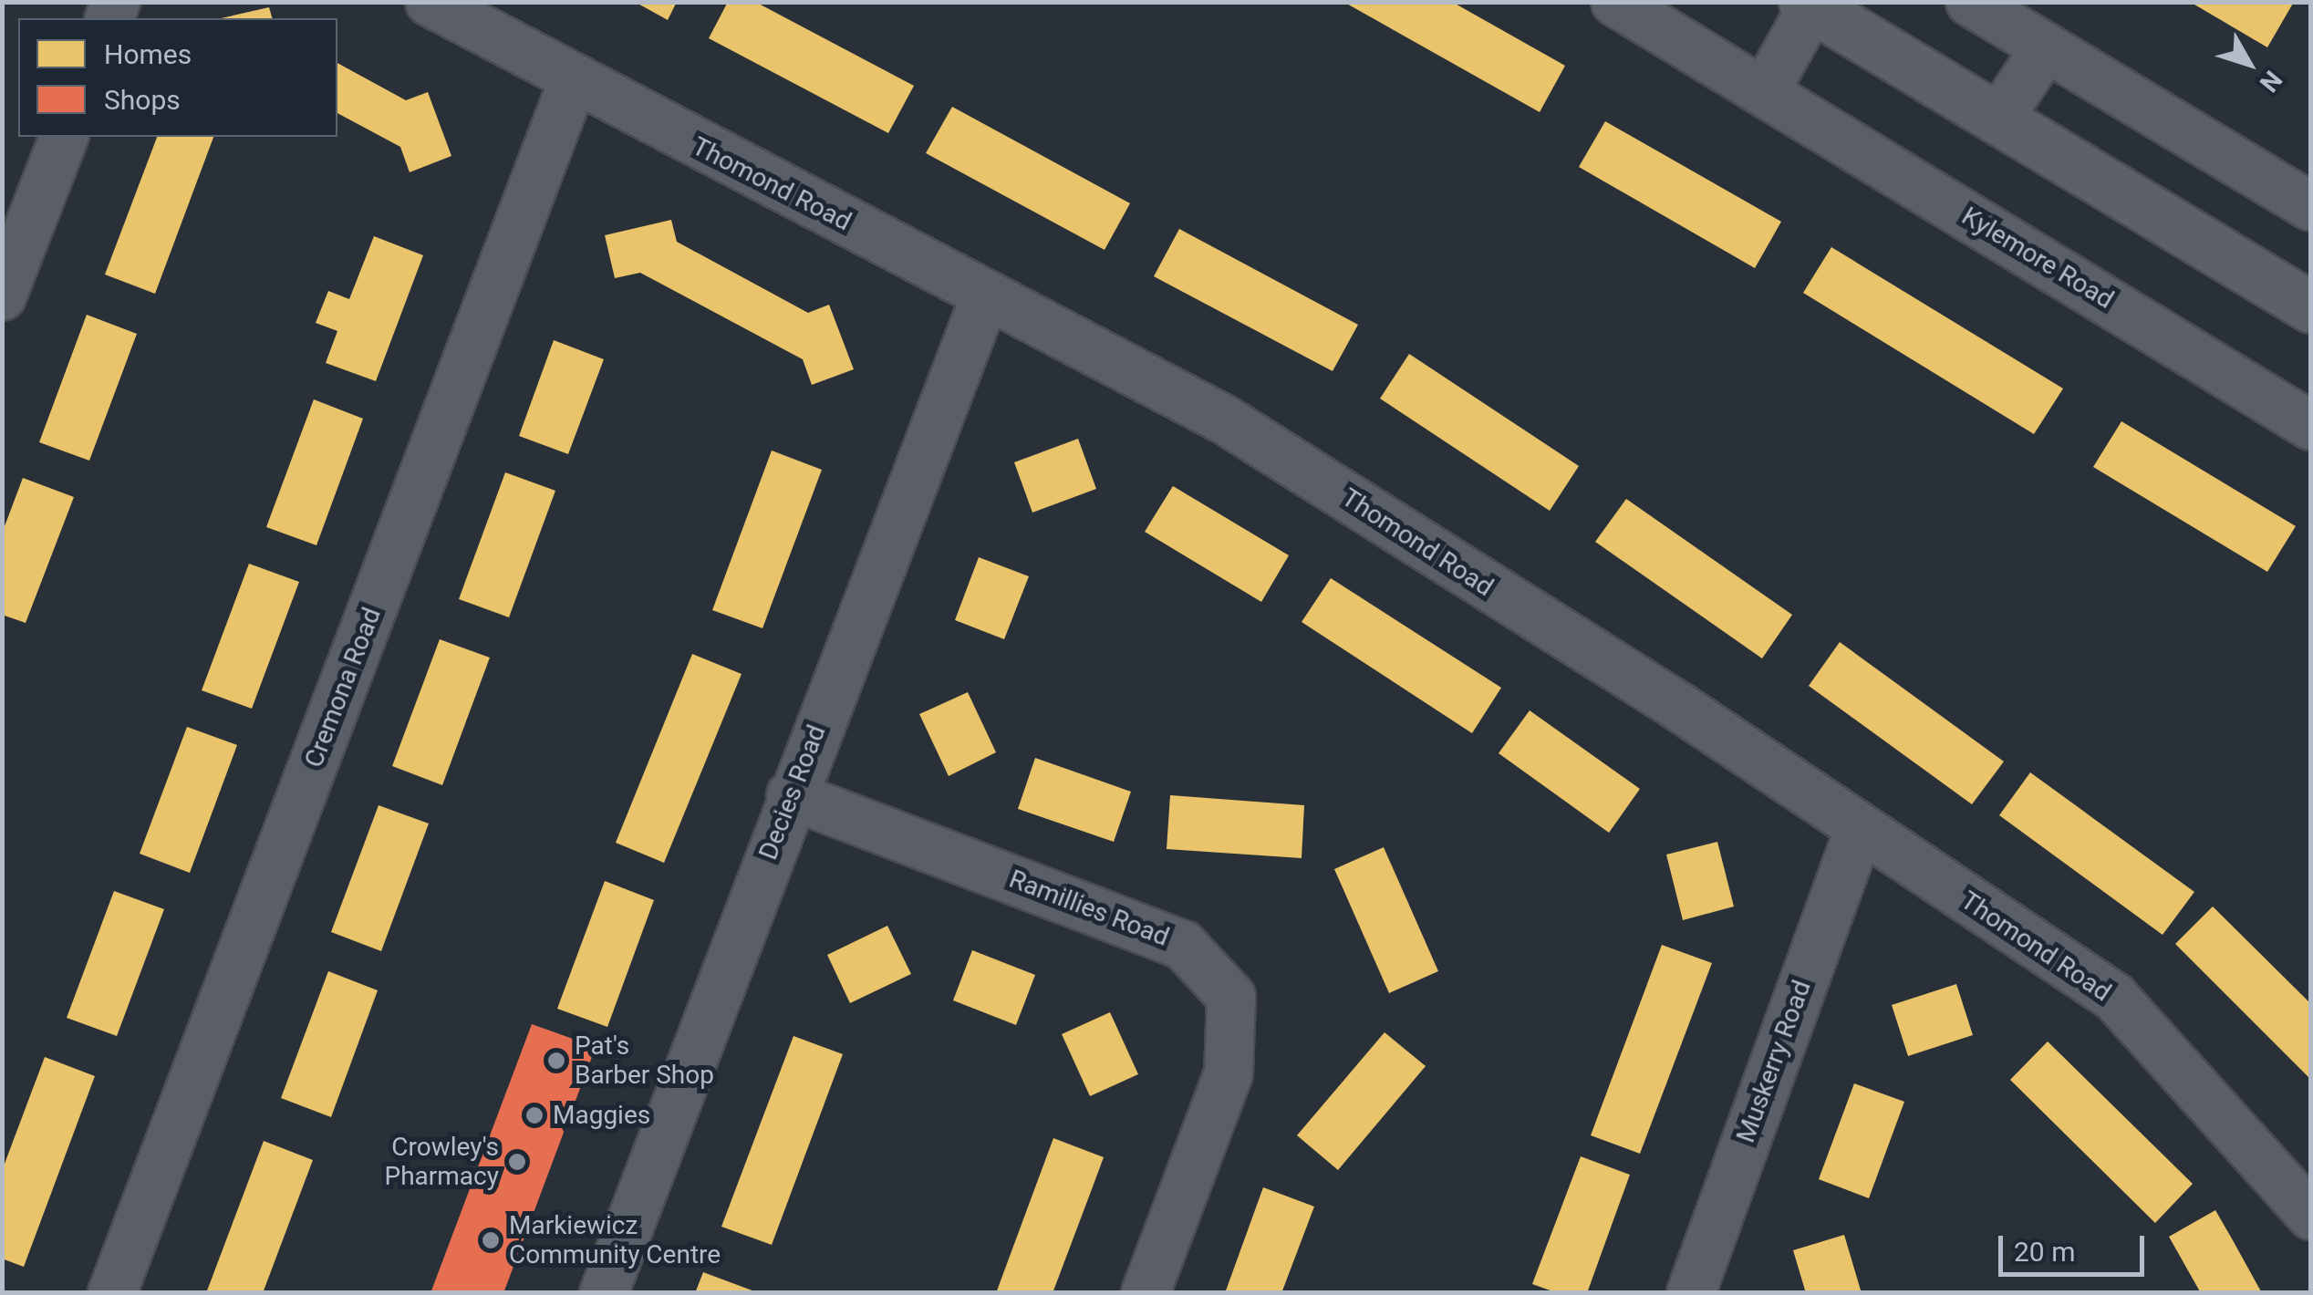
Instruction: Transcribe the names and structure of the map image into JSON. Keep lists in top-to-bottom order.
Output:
{
  "streets": {
    "street": [
      "Thomond Road",
      "Kylemore Road",
      "Cremona Road",
      "Decies Road",
      "Ramillies Road",
      "Muskerry Road"
    ]
  },
  "crossings": [
    ["Thomond Road", "Cremona Road"],
    ["Thomond Road", "Decies Road"],
    ["Thomond Road", "Muskerry Road"],
    ["Decies Road", "Ramillies Road"]
  ],
  "places": [
    "Pat's Barber Shop",
    "Maggies",
    "Crowley's Pharmacy",
    "Markiewicz Community Centre"
  ],
  "legend": ["Homes", "Shops"],
  "scale_bar": "20 m",
  "north": "bottom right"
}
